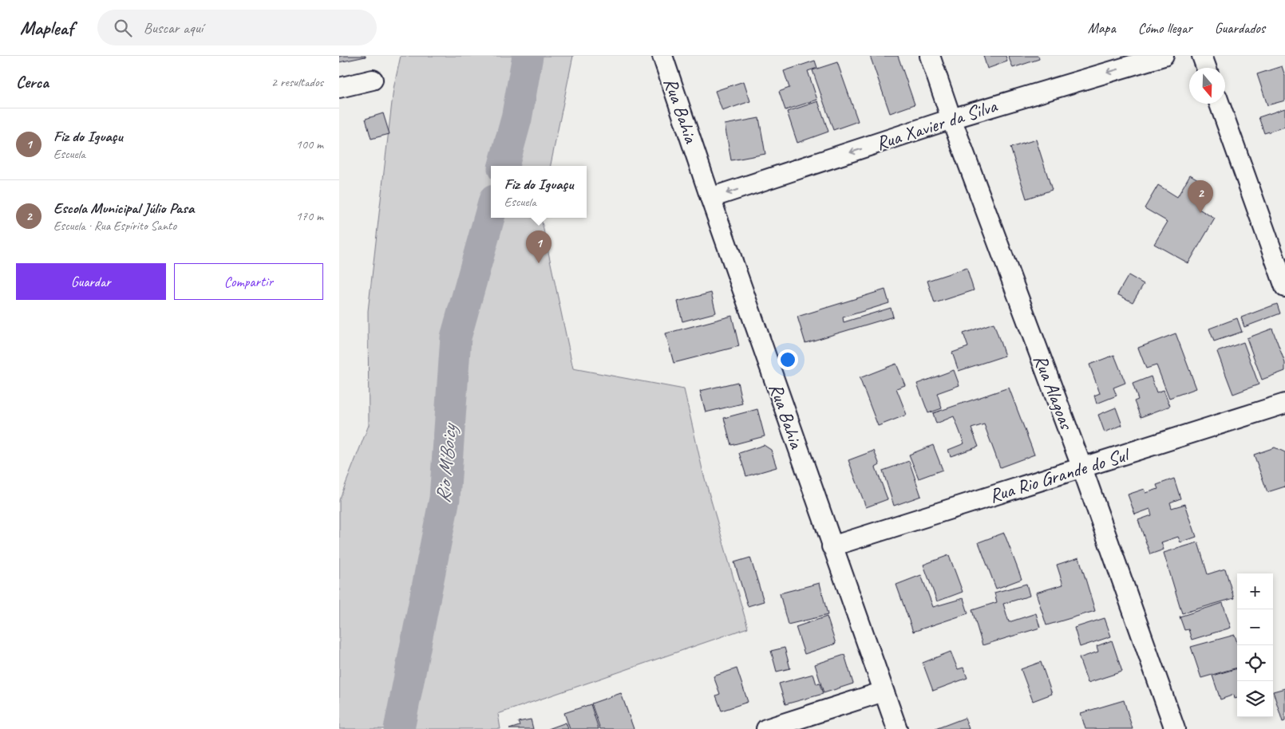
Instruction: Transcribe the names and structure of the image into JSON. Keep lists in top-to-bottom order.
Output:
{
  "streets": {
    "street": [
      "Rua Bahia",
      "Rua Xavier da Silva",
      "Rua Alagoas",
      "Rua Rio Grande do Sul"
    ]
  },
  "crossings": [
    ["Rua Bahia", "Rua Xavier da Silva"],
    ["Rua Bahia", "Rua Rio Grande do Sul"],
    ["Rua Xavier da Silva", "Rua Alagoas"],
    ["Rua Alagoas", "Rua Rio Grande do Sul"]
  ],
  "one_way": ["Rua Xavier da Silva"],
  "water": ["Rio M'Boicy"],
  "north": "bottom",
  "page": {
    "header": "Mapleaf",
    "search": "Buscar aquí",
    "nav": ["Mapa", "Cómo llegar", "Guardados"],
    "heading": ["Cerca", "2 resultados"],
    "list": [
      {
        "mark": "1",
        "name": "Fiz do Iguaçu",
        "note": "Escuela",
        "value": "100 m"
      },
      {
        "mark": "2",
        "name": "Escola Municipal Júlio Pasa",
        "note": "Escuela · Rua Espírito Santo",
        "value": "170 m"
      }
    ],
    "popup": ["Fiz do Iguaçu", "Escuela"],
    "pins": ["2", "1"],
    "buttons": ["Guardar", "Compartir"],
    "map_buttons": ["+", "−"]
  }
}
